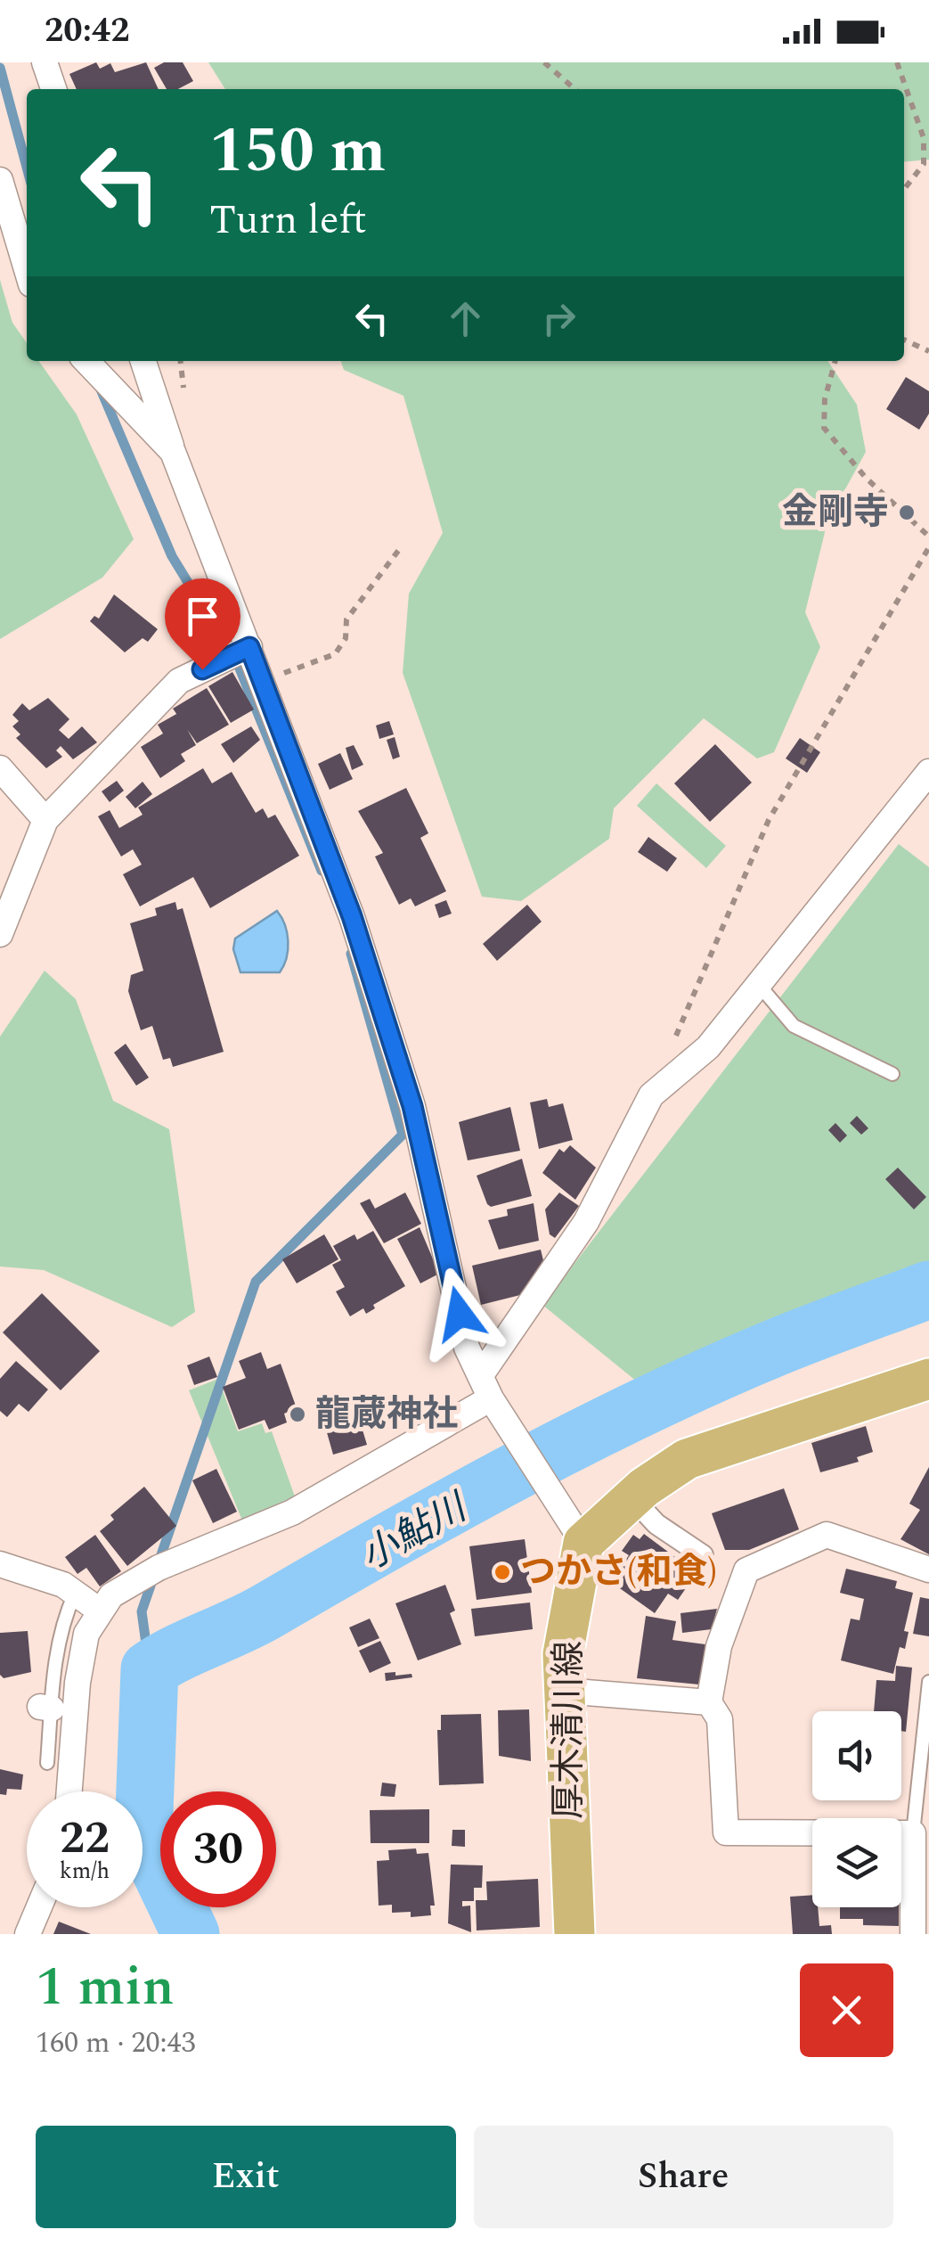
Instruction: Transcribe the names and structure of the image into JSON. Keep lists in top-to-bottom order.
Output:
{
  "streets": {
    "main road": ["厚木清川線"]
  },
  "water": ["小鮎川"],
  "places": ["金剛寺", "龍蔵神社", "つかさ(和食)"],
  "page": {
    "status": "20:42",
    "turn": ["150 m", "Turn left"],
    "speed": "22 km/h",
    "limit": "30",
    "heading": ["1 min", "160 m · 20:43"],
    "buttons": ["Exit", "Share"]
  }
}
